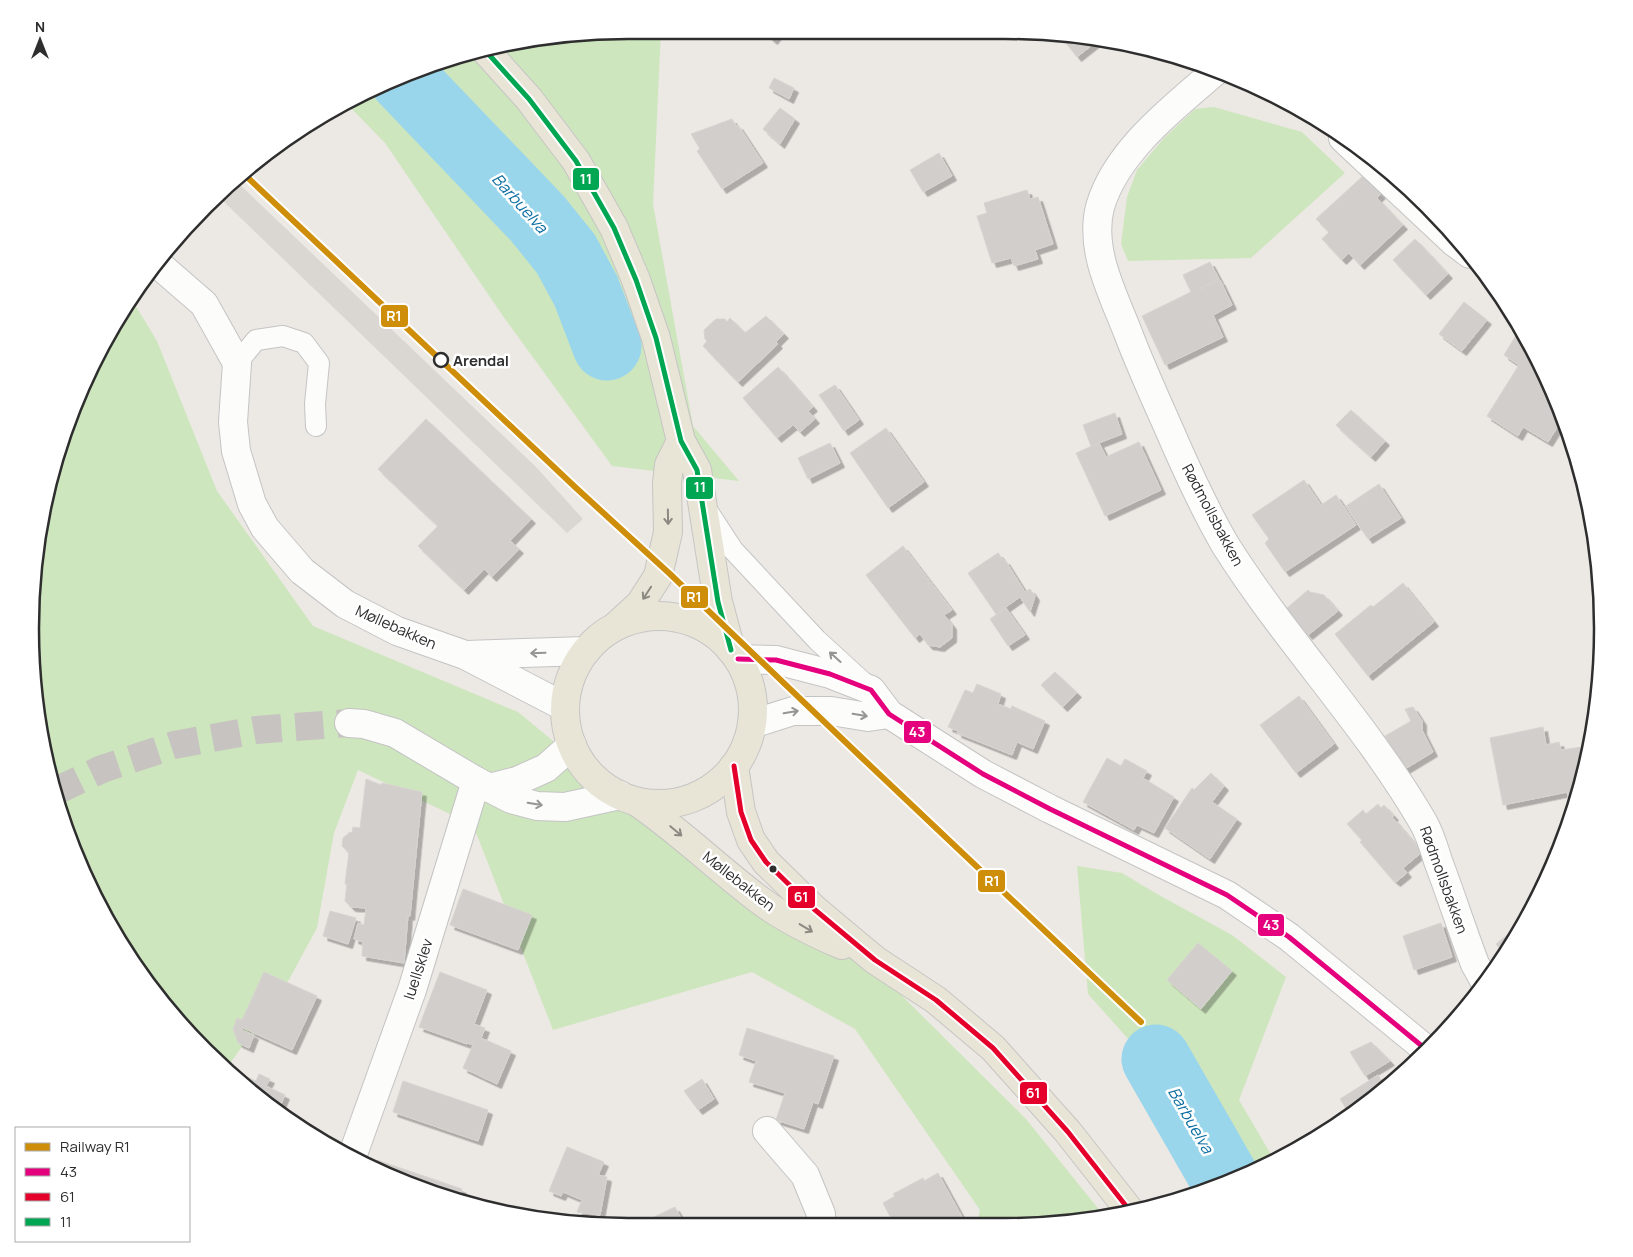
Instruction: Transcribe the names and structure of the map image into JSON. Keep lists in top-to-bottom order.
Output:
{
  "streets": {
    "main road": ["Møllebakken"],
    "street": ["Rødmollsbakken", "Iuellsklev"]
  },
  "water": ["Barbuelva"],
  "places": ["Arendal"],
  "lines": [
    "transit line 11",
    "rail line R1",
    "transit line 43",
    "transit line 61"
  ],
  "legend": [
    "Railway R1",
    "43",
    "61",
    "11"
  ],
  "north": "top"
}
